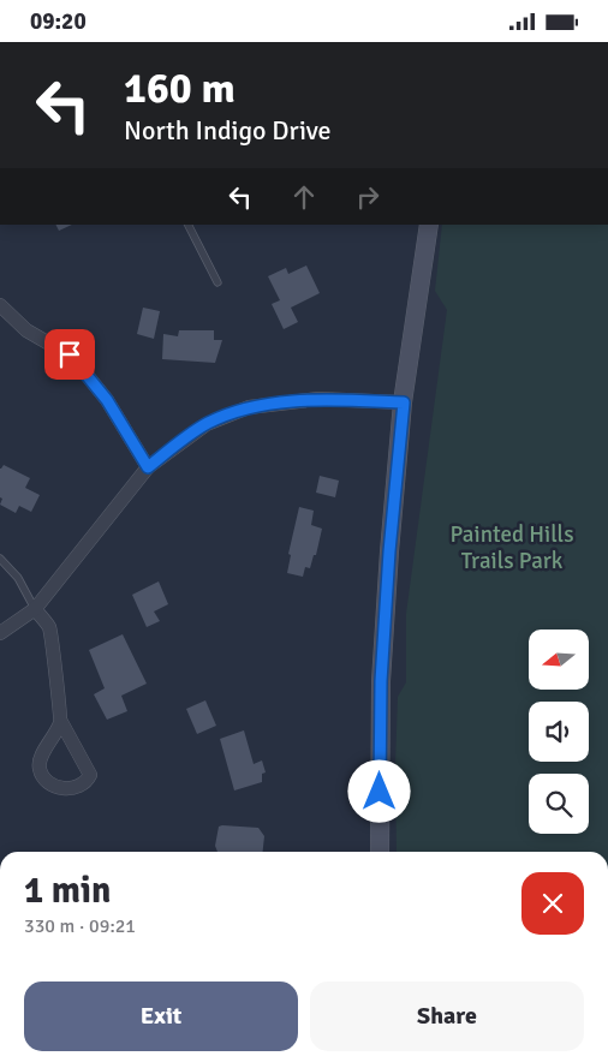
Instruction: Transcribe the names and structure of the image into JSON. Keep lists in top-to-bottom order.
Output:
{
  "parks": ["Painted Hills Trails Park"],
  "north": "left",
  "page": {
    "status": "09:20",
    "turn": ["160 m", "North Indigo Drive"],
    "heading": ["1 min", "330 m · 09:21"],
    "buttons": ["Exit", "Share"]
  }
}
